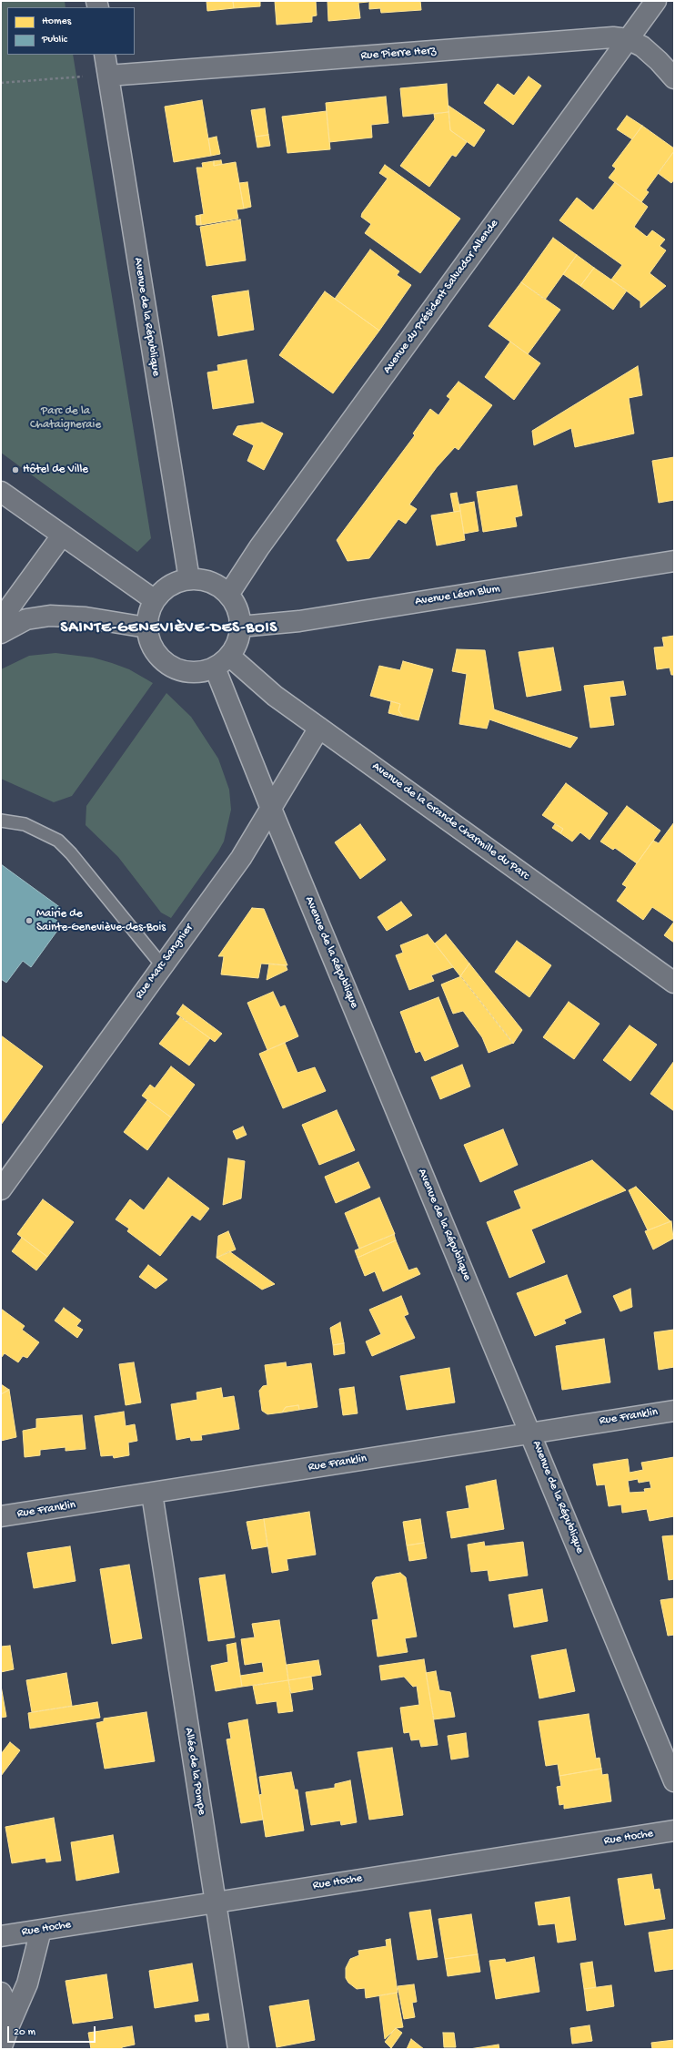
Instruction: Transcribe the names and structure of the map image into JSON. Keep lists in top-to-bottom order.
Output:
{
  "streets": {
    "street": [
      "Rue Pierre Herz",
      "Avenue du Président Salvador Allende",
      "Avenue de la République",
      "Avenue Léon Blum",
      "Avenue de la Grande Charmille du Parc",
      "Rue Marc Sangnier",
      "Rue Franklin",
      "Allée de la Pompe",
      "Rue Hoche"
    ]
  },
  "crossings": [
    ["Rue Pierre Herz", "Avenue du Président Salvador Allende"],
    ["Rue Pierre Herz", "Avenue de la République"],
    ["Avenue du Président Salvador Allende", "Avenue de la République"],
    ["Avenue du Président Salvador Allende", "Avenue Léon Blum"],
    ["Avenue du Président Salvador Allende", "Avenue de la Grande Charmille du Parc"],
    ["Avenue de la République", "Avenue Léon Blum"],
    ["Avenue de la République", "Avenue de la Grande Charmille du Parc"],
    ["Avenue de la République", "Rue Marc Sangnier"],
    ["Avenue de la République", "Rue Franklin"],
    ["Avenue Léon Blum", "Avenue de la Grande Charmille du Parc"],
    ["Avenue de la Grande Charmille du Parc", "Rue Marc Sangnier"],
    ["Rue Franklin", "Allée de la Pompe"],
    ["Allée de la Pompe", "Rue Hoche"]
  ],
  "districts": ["SAINTE-GENEVIÈVE-DES-BOIS"],
  "parks": ["Parc de la Chataigneraie"],
  "places": ["Hôtel de Ville", "Mairie de Sainte-Geneviève-des-Bois"],
  "legend": ["Homes", "Public"],
  "scale_bar": "20 m"
}
